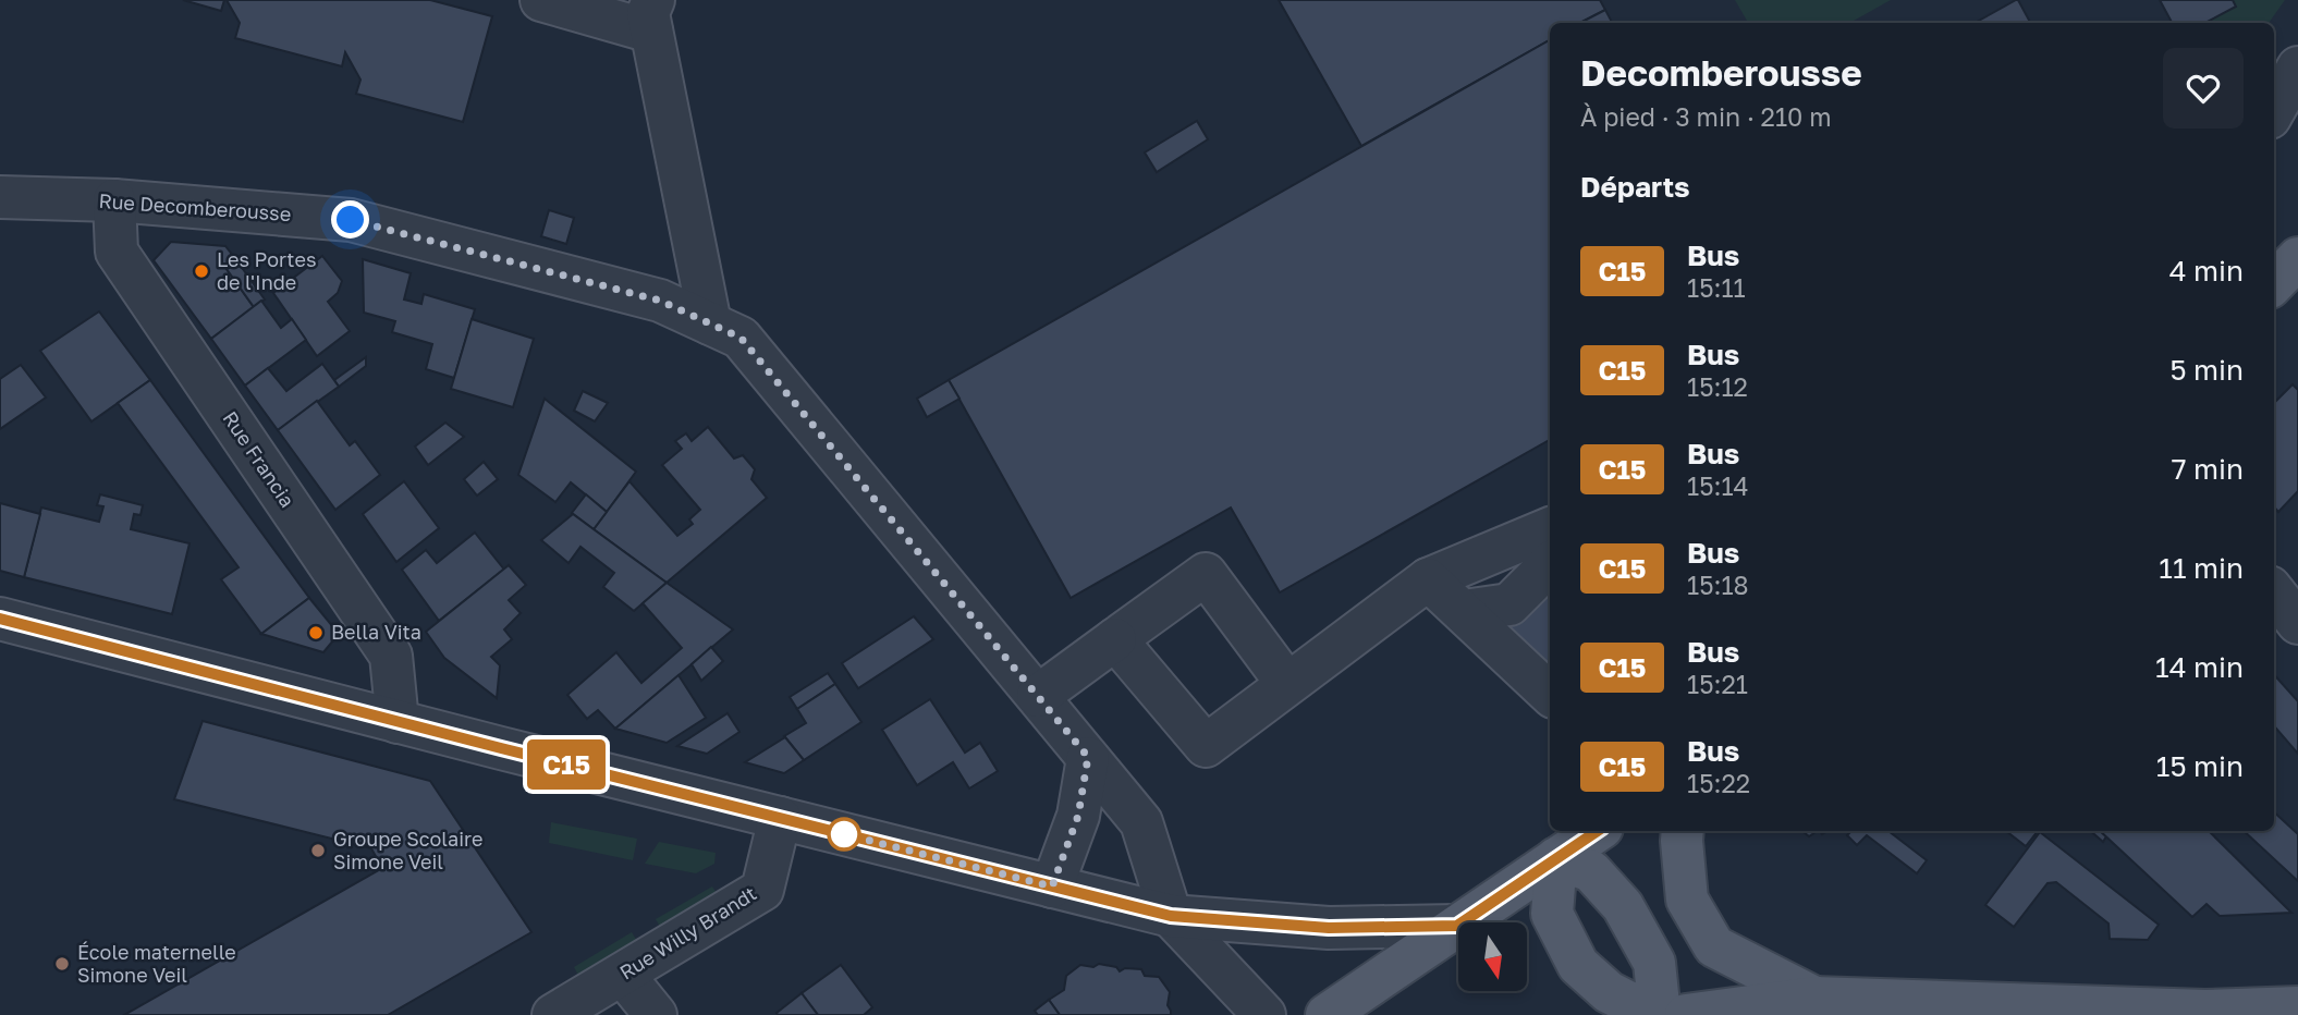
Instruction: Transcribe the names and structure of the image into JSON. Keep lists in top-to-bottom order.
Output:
{
  "streets": {
    "street": ["Rue Decomberousse", "Rue Francia", "Rue Willy Brandt"]
  },
  "crossings": [
    ["Rue Decomberousse", "Rue Francia"]
  ],
  "places": [
    "Les Portes de l'Inde",
    "Bella Vita",
    "Groupe Scolaire Simone Veil",
    "École maternelle Simone Veil"
  ],
  "lines": ["bus line C15"],
  "north": "bottom",
  "page": {
    "on_map": "C15",
    "heading": [
      ["Decomberousse", "À pied · 3 min · 210 m"],
      "Départs"
    ],
    "list": [
      {
        "mark": "C15",
        "name": "Bus",
        "note": "15:11",
        "value": "4 min"
      },
      {
        "mark": "C15",
        "name": "Bus",
        "note": "15:12",
        "value": "5 min"
      },
      {
        "mark": "C15",
        "name": "Bus",
        "note": "15:14",
        "value": "7 min"
      },
      {
        "mark": "C15",
        "name": "Bus",
        "note": "15:18",
        "value": "11 min"
      },
      {
        "mark": "C15",
        "name": "Bus",
        "note": "15:21",
        "value": "14 min"
      },
      {
        "mark": "C15",
        "name": "Bus",
        "note": "15:22",
        "value": "15 min"
      }
    ]
  }
}
